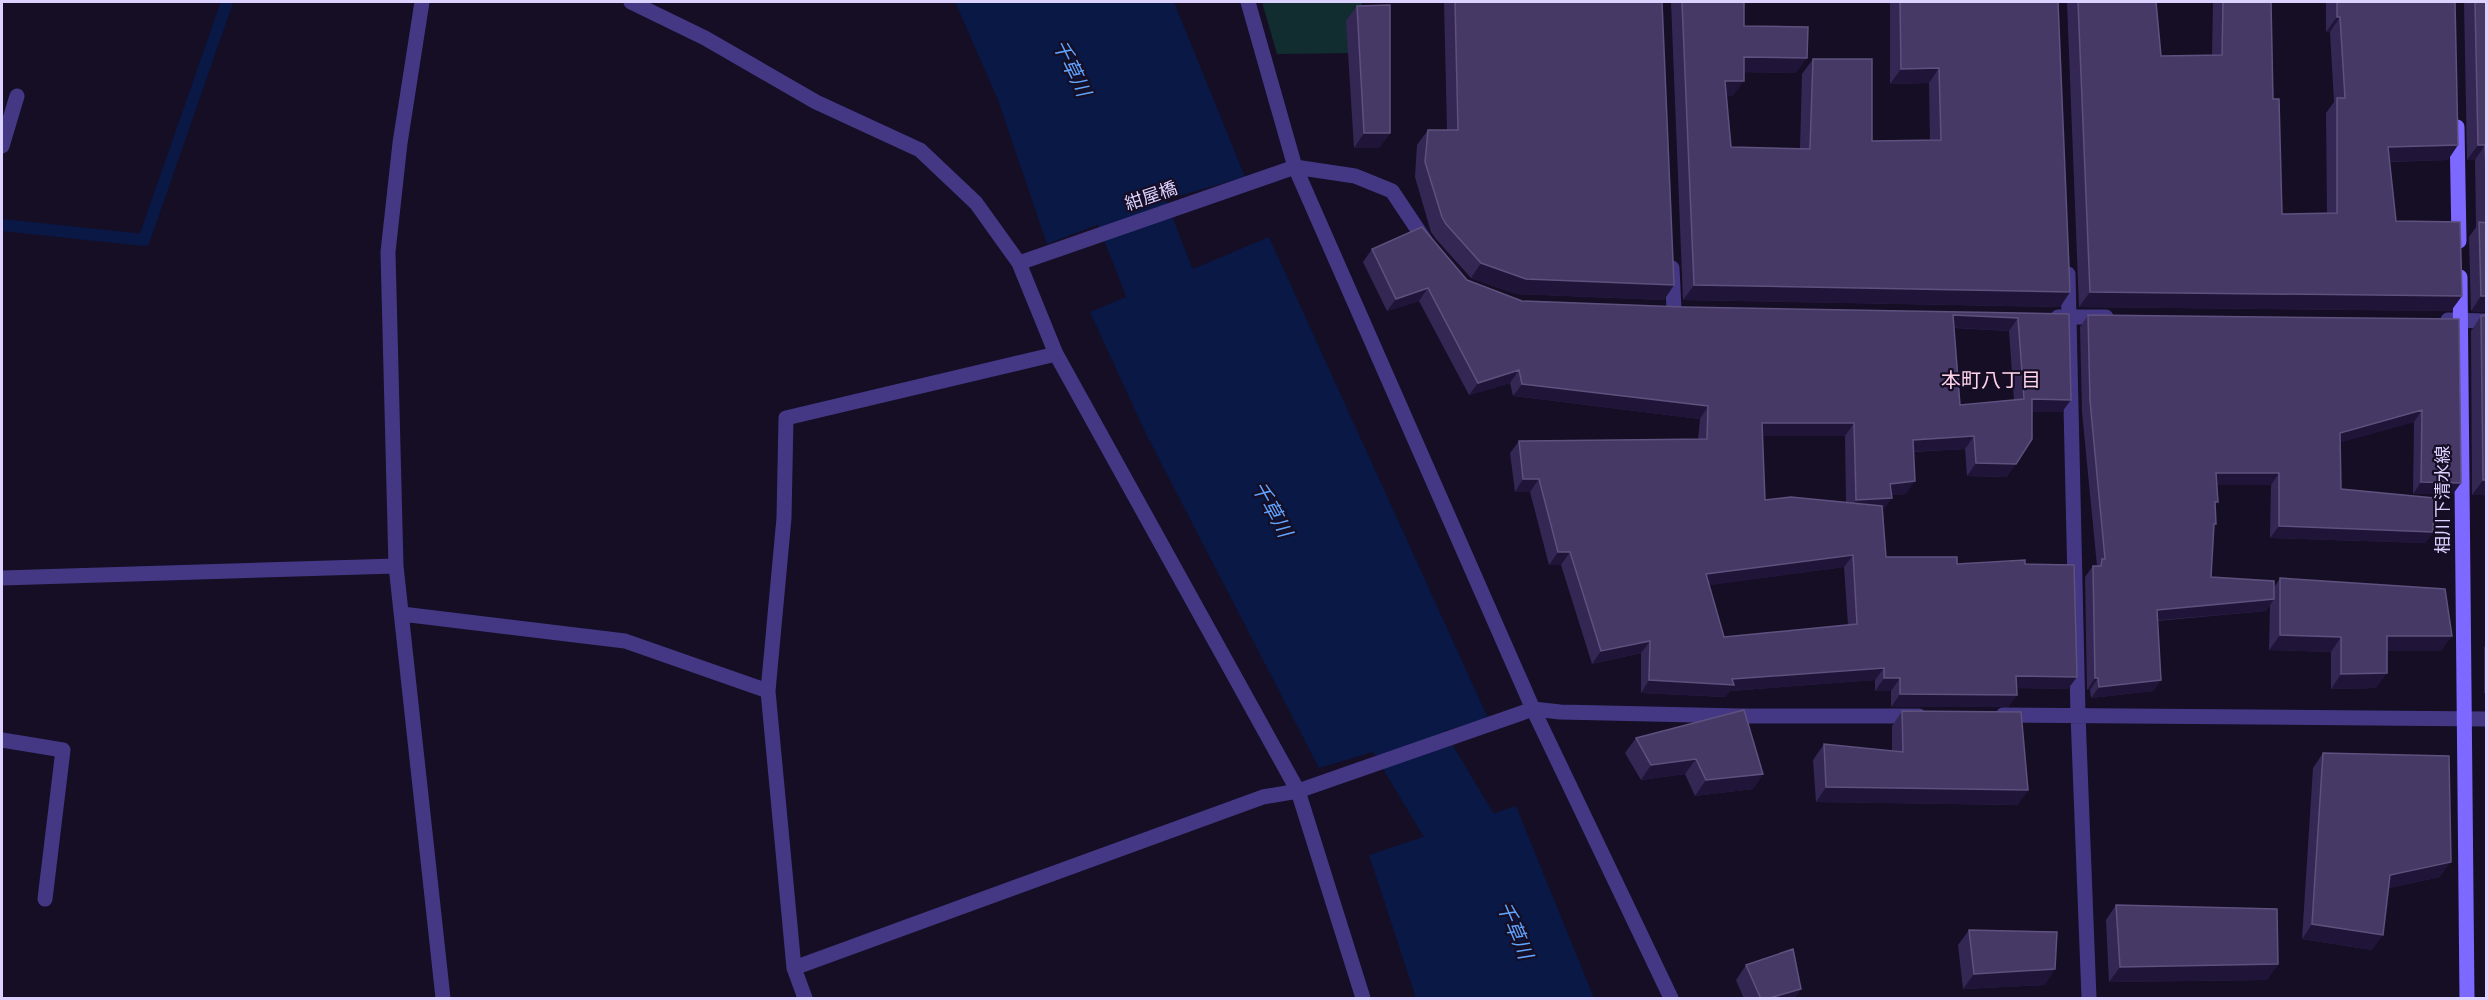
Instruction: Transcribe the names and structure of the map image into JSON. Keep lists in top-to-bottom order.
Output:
{
  "streets": {
    "main road": ["相川下清水線"],
    "street": ["紺屋橋"]
  },
  "districts": ["本町八丁目"],
  "water": ["千草川"]
}
